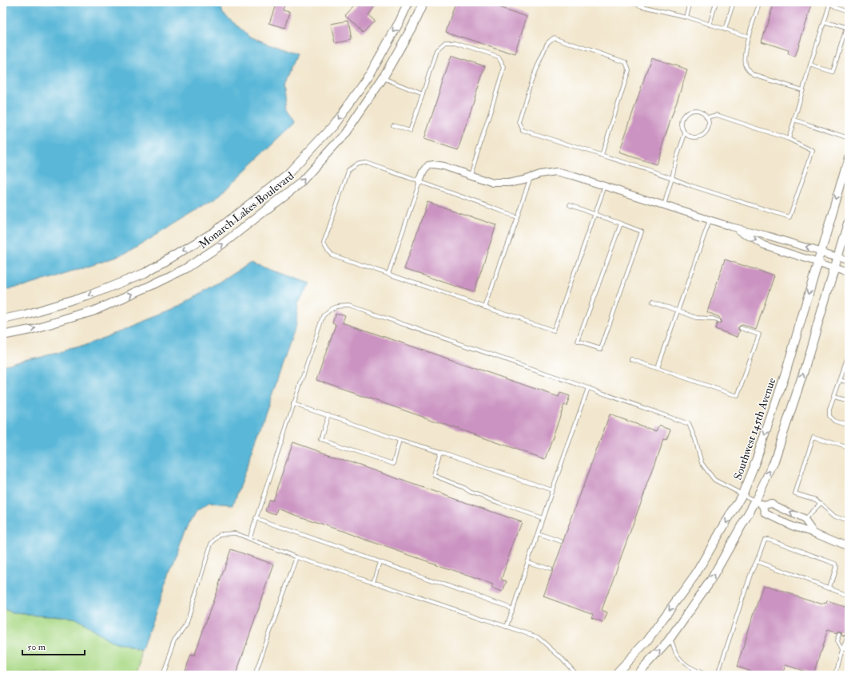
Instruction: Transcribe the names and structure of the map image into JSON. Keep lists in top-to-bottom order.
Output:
{
  "streets": {
    "street": ["Monarch Lakes Boulevard", "Southwest 145th Avenue"]
  },
  "scale_bar": "50 m"
}
